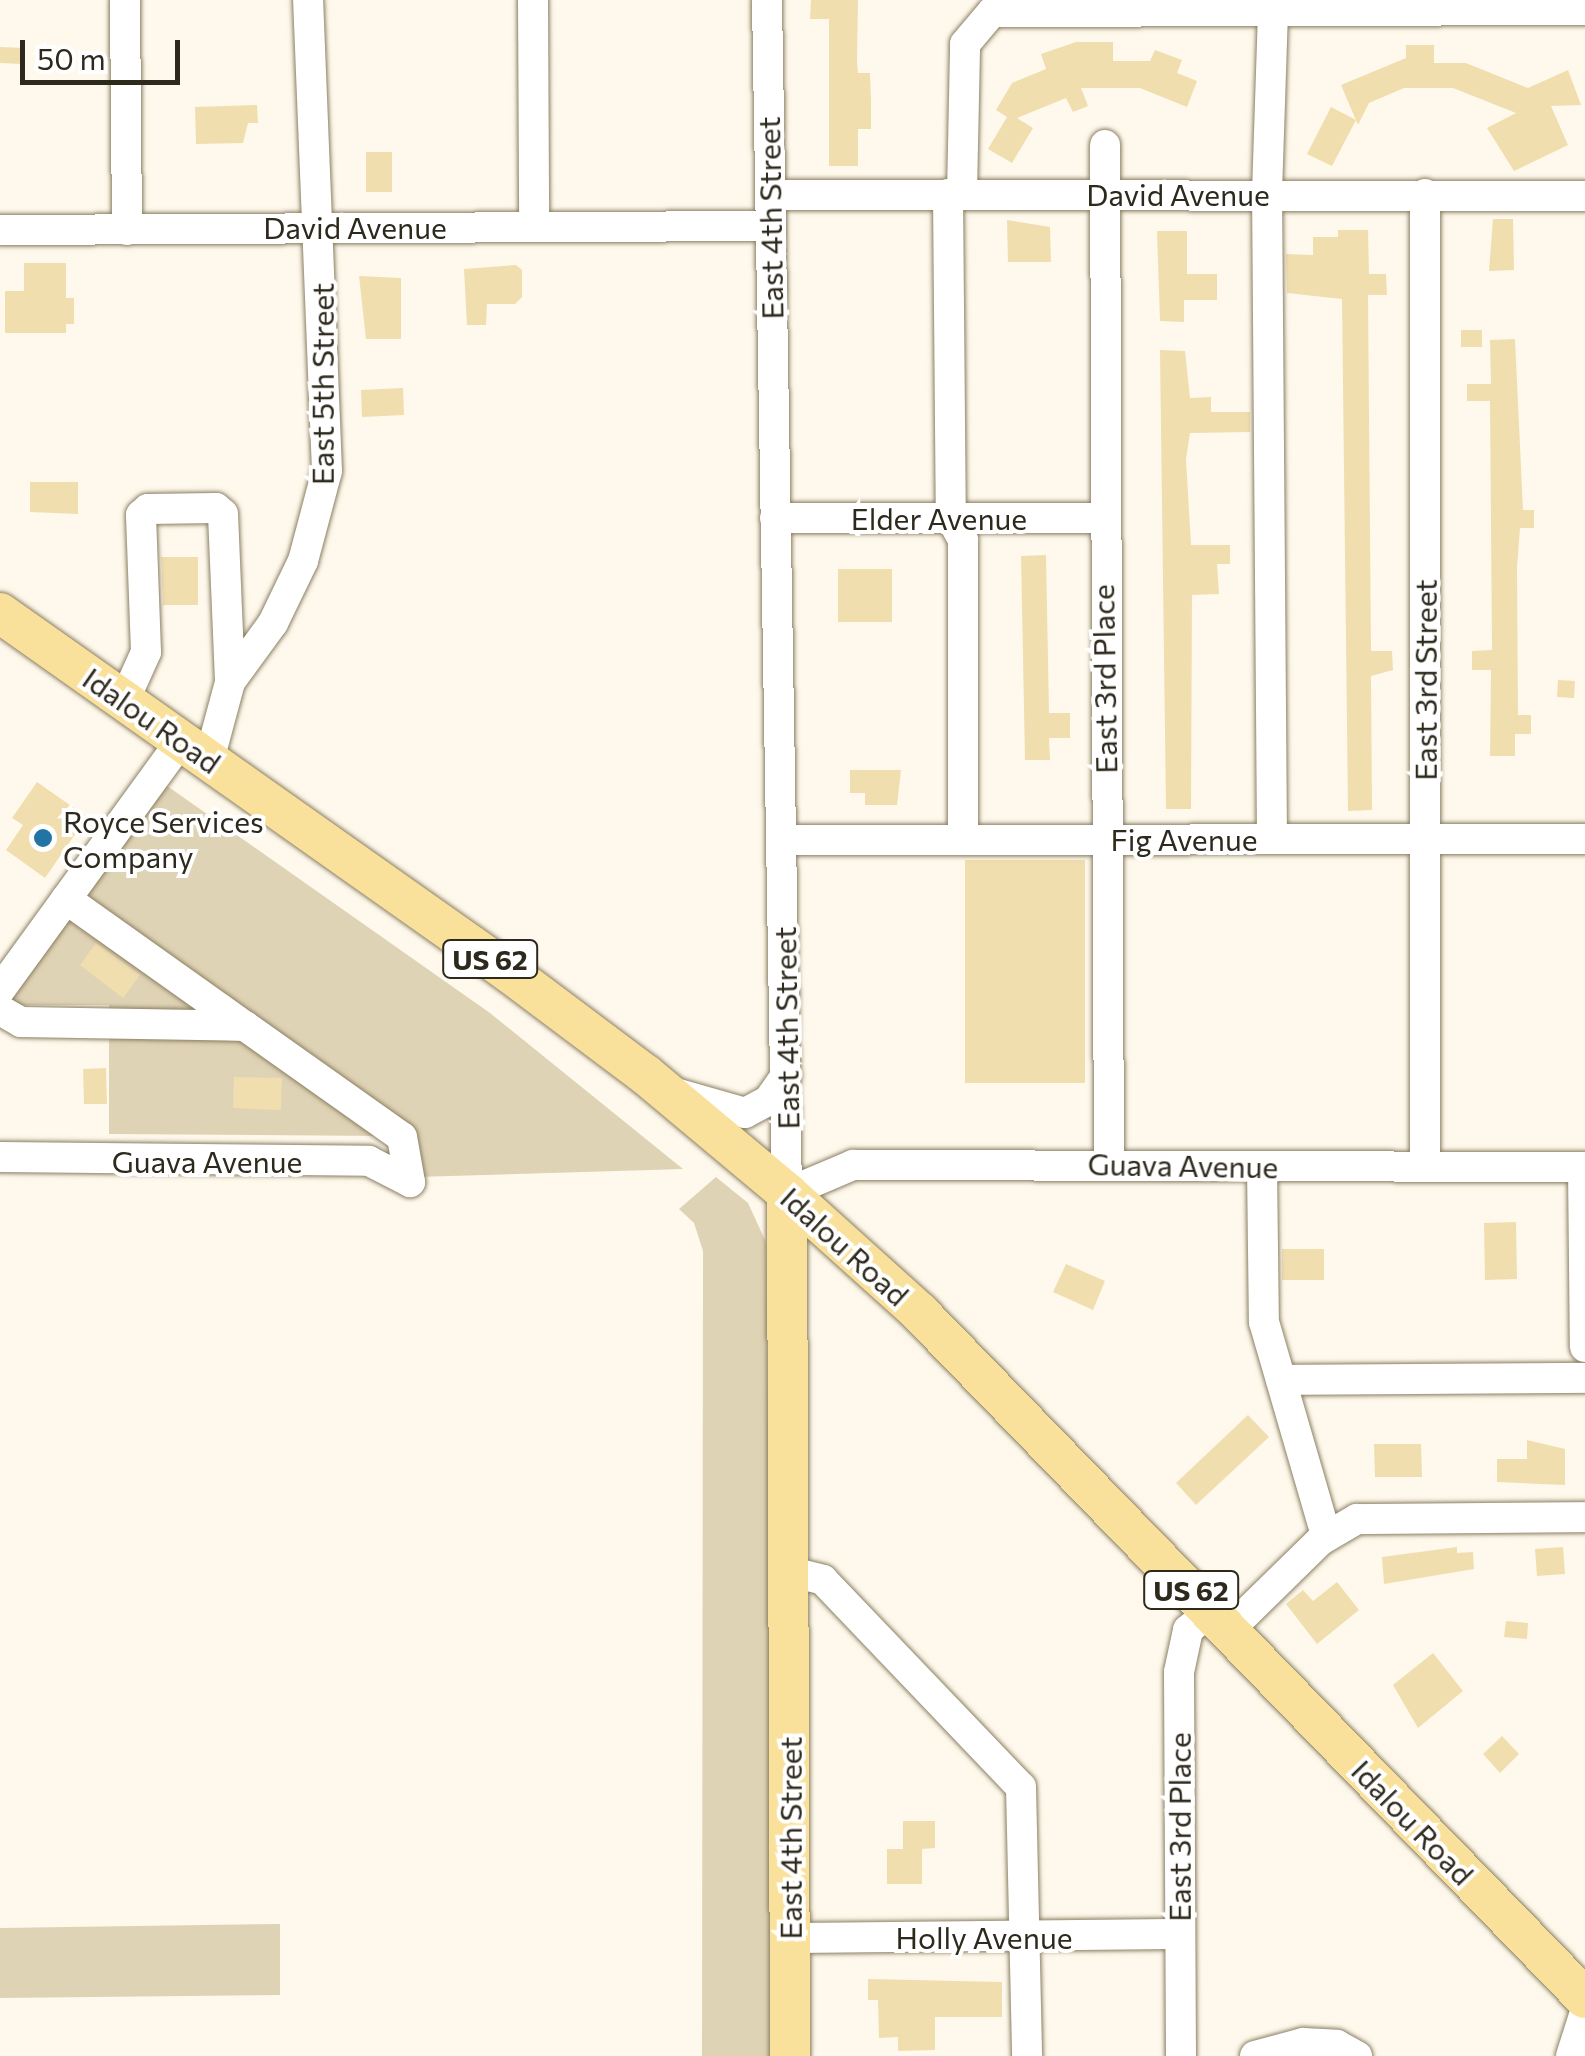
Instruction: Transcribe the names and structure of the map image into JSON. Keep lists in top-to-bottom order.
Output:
{
  "streets": {
    "main road": ["East 4th Street", "Idalou Road", "US 62"],
    "street": [
      "David Avenue",
      "East 5th Street",
      "Elder Avenue",
      "East 3rd Place",
      "East 3rd Street",
      "Fig Avenue",
      "Guava Avenue",
      "Holly Avenue"
    ]
  },
  "crossings": [
    ["David Avenue", "East 4th Street"],
    ["David Avenue", "East 5th Street"],
    ["David Avenue", "East 3rd Place"],
    ["David Avenue", "East 3rd Street"],
    ["East 4th Street", "Elder Avenue"],
    ["East 4th Street", "Idalou Road"],
    ["East 4th Street", "Fig Avenue"],
    ["East 4th Street", "Guava Avenue"],
    ["East 4th Street", "Holly Avenue"],
    ["Elder Avenue", "East 3rd Place"],
    ["East 3rd Place", "Idalou Road"],
    ["East 3rd Place", "Fig Avenue"],
    ["East 3rd Place", "Guava Avenue"],
    ["East 3rd Place", "Holly Avenue"],
    ["East 3rd Street", "Fig Avenue"],
    ["East 3rd Street", "Guava Avenue"],
    ["Idalou Road", "Guava Avenue"]
  ],
  "places": ["Royce Services Company"],
  "scale_bar": "50 m"
}
